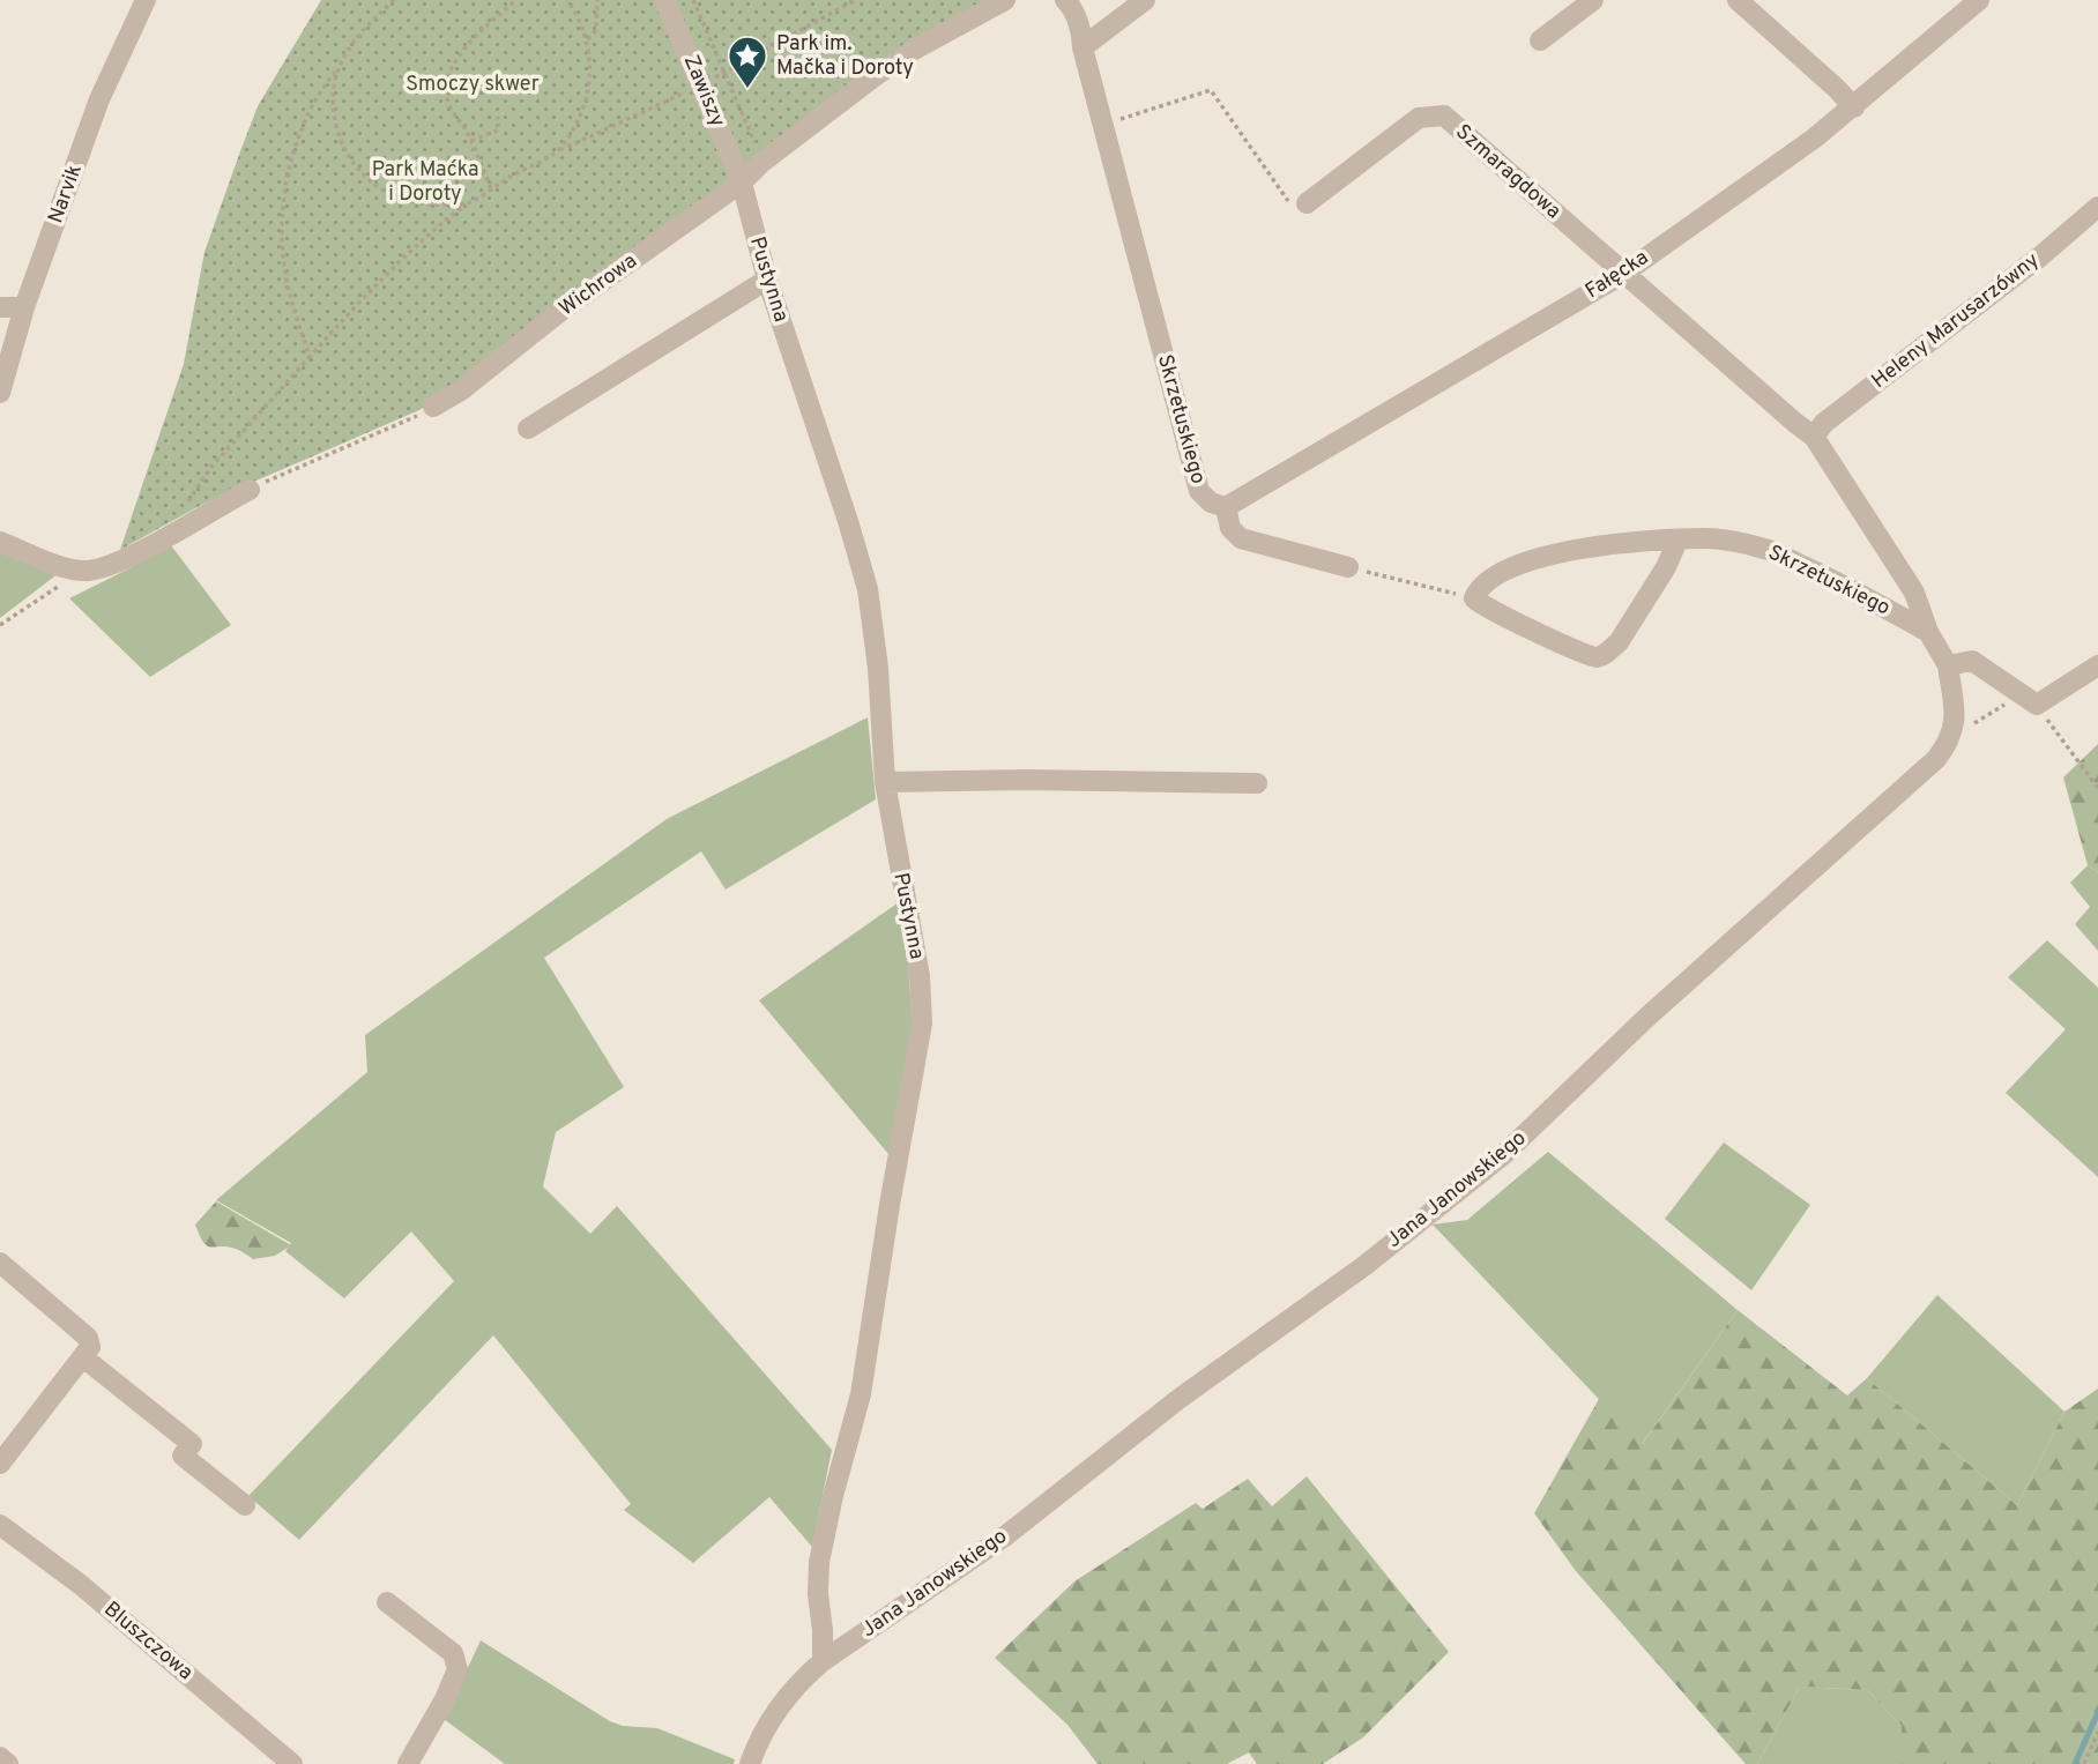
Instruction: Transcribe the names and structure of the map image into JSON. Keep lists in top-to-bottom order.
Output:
{
  "streets": {
    "street": [
      "Zawiszy",
      "Szmaragdowa",
      "Narvik",
      "Fałęcka",
      "Pustynna",
      "Wichrowa",
      "Heleny Marusarzówny",
      "Skrzetuskiego",
      "Jana Janowskiego",
      "Bluszczowa"
    ]
  },
  "crossings": [
    ["Zawiszy", "Pustynna"],
    ["Zawiszy", "Wichrowa"],
    ["Szmaragdowa", "Fałęcka"],
    ["Fałęcka", "Skrzetuskiego"],
    ["Pustynna", "Wichrowa"],
    ["Pustynna", "Jana Janowskiego"]
  ],
  "parks": ["Smoczy skwer", "Park Maćka i Doroty"],
  "places": {
    "place": ["Park im. Mačka i Doroty"]
  }
}
